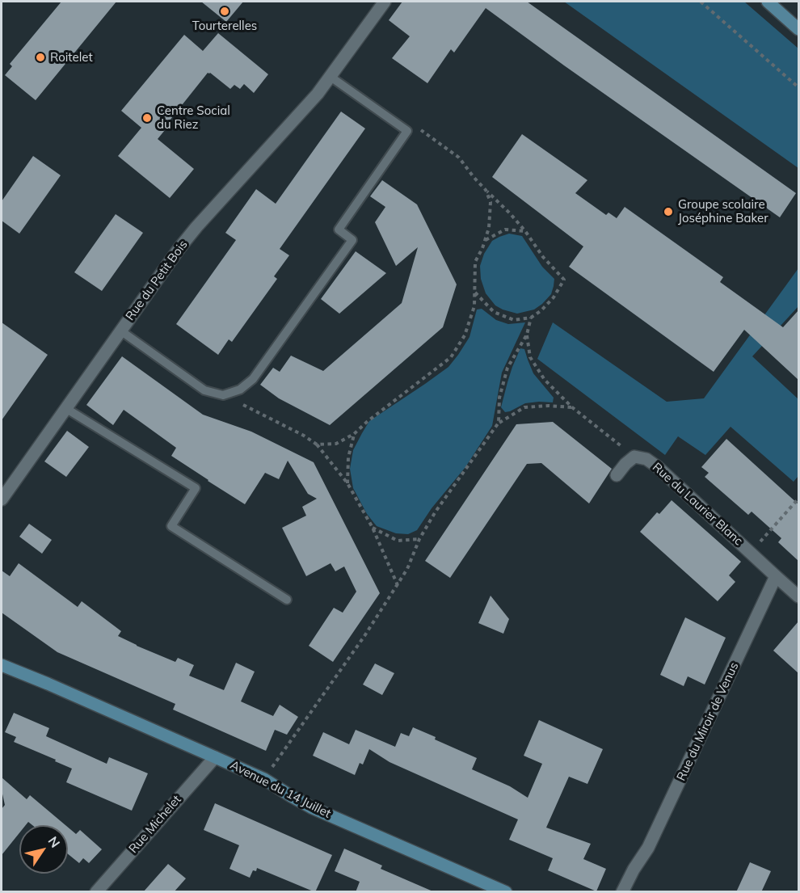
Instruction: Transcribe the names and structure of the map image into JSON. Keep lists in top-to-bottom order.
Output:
{
  "streets": {
    "street": [
      "Rue du Petit Bois",
      "Rue du Laurier Blanc",
      "Rue du Miroir de Venus",
      "Avenue du 14 Juillet",
      "Rue Michelet"
    ]
  },
  "crossings": [
    ["Rue du Laurier Blanc", "Rue du Miroir de Venus"],
    ["Avenue du 14 Juillet", "Rue Michelet"]
  ],
  "places": [
    "Tourterelles",
    "Roitelet",
    "Centre Social du Riez",
    "Groupe scolaire Joséphine Baker"
  ],
  "north": "top right"
}
